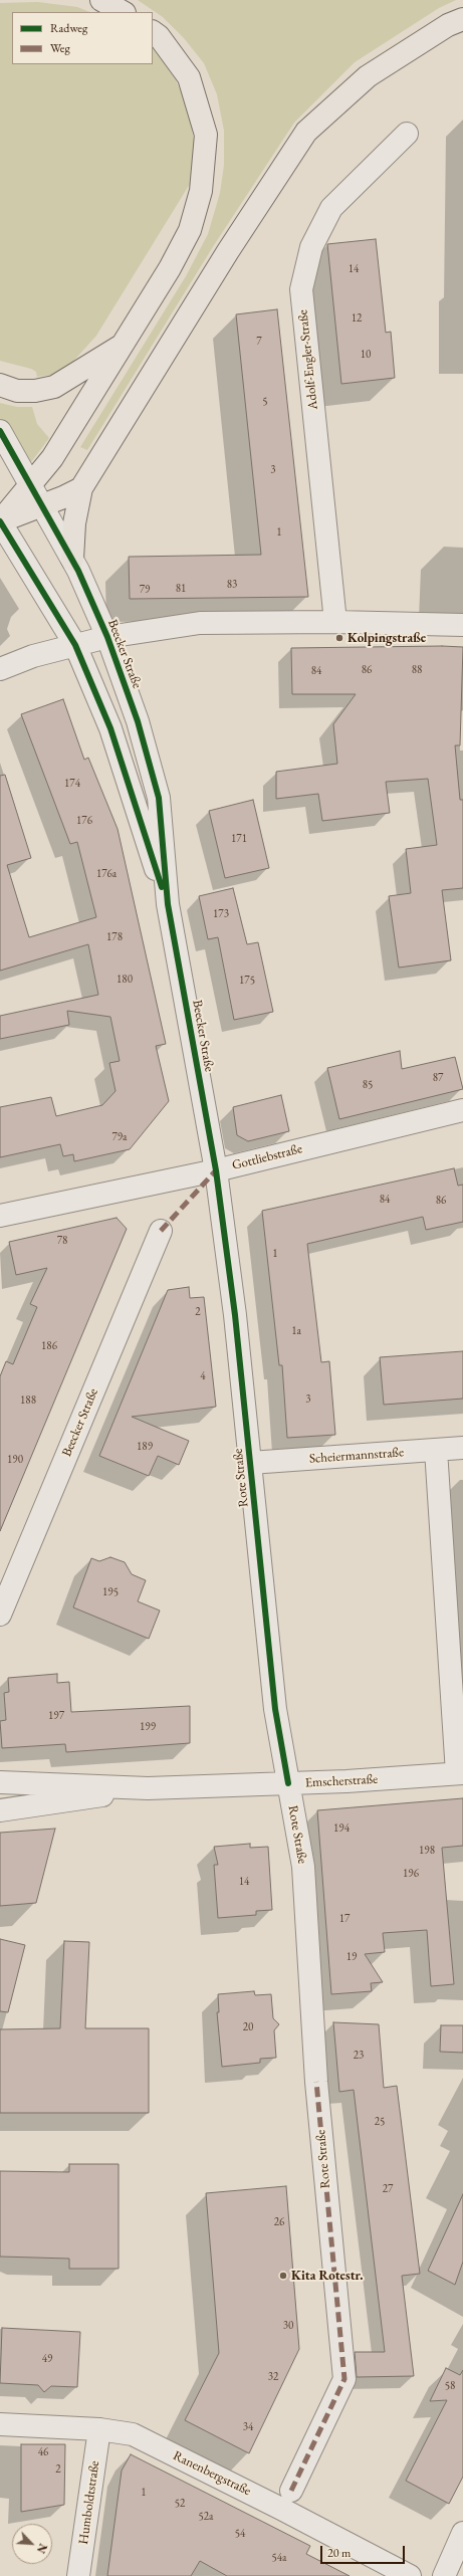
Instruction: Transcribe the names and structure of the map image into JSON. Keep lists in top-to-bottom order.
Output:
{
  "streets": {
    "street": [
      "Adolf-Engler-Straße",
      "Beecker Straße",
      "Gottliebstraße",
      "Scheiermannstraße",
      "Rote Straße",
      "Emscherstraße",
      "Ranenbergstraße",
      "Humboldtstraße"
    ]
  },
  "crossings": [
    ["Beecker Straße", "Gottliebstraße"],
    ["Beecker Straße", "Rote Straße"],
    ["Gottliebstraße", "Rote Straße"],
    ["Scheiermannstraße", "Rote Straße"],
    ["Rote Straße", "Emscherstraße"],
    ["Ranenbergstraße", "Humboldtstraße"]
  ],
  "places": ["Kolpingstraße", "Kita Rotestr."],
  "house_numbers": [
    "14",
    "12",
    "7",
    "10",
    "5",
    "3",
    "1",
    "83",
    "81",
    "79",
    "86",
    "88",
    "84",
    "174",
    "176",
    "171",
    "176a",
    "173",
    "178",
    "180",
    "175",
    "87",
    "85",
    "79a",
    "84",
    "86",
    "78",
    "1",
    "2",
    "1a",
    "186",
    "4",
    "3",
    "188",
    "189",
    "190",
    "195",
    "197",
    "199",
    "194",
    "198",
    "196",
    "14",
    "17",
    "19",
    "20",
    "23",
    "25",
    "27",
    "26",
    "30",
    "49",
    "32",
    "58",
    "34",
    "46",
    "2",
    "1",
    "52",
    "52a",
    "54",
    "54a"
  ],
  "legend": ["Radweg", "Weg"],
  "scale_bar": "20 m",
  "north": "bottom right"
}
